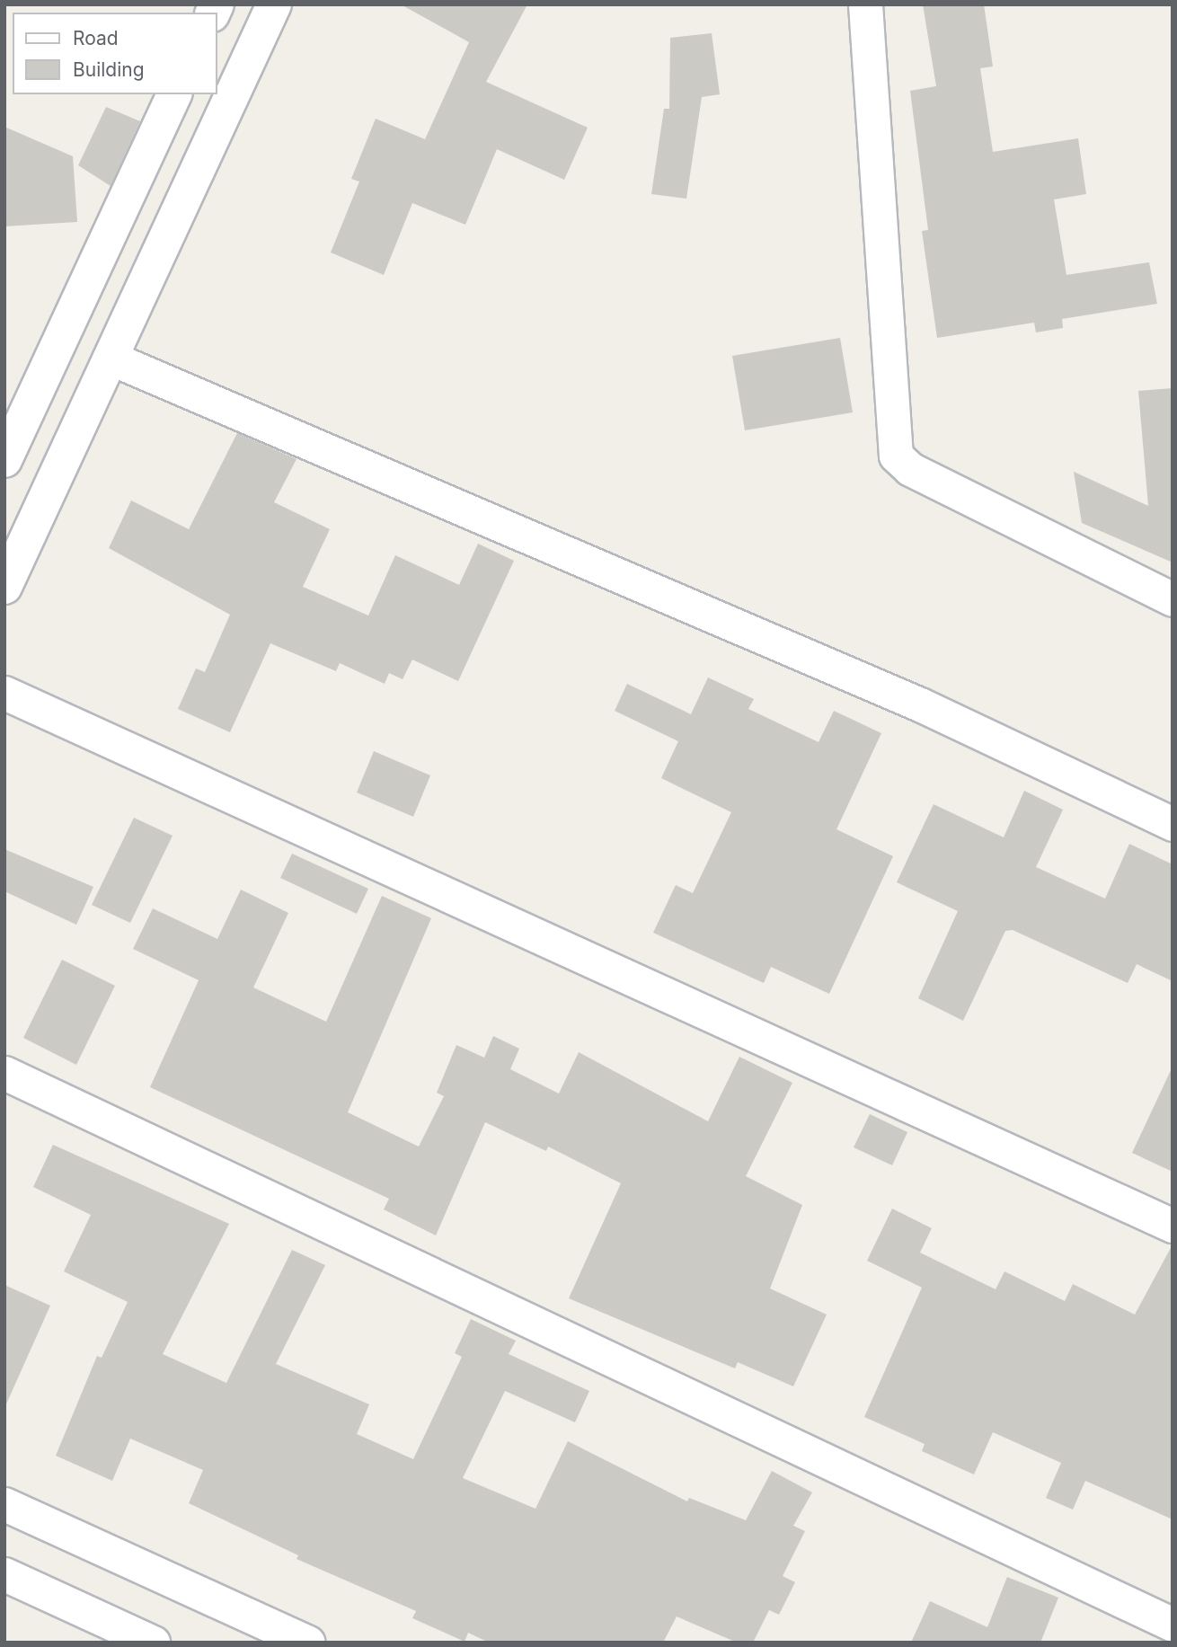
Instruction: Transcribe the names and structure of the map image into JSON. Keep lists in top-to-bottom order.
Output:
{
  "legend": ["Road", "Building"]
}
